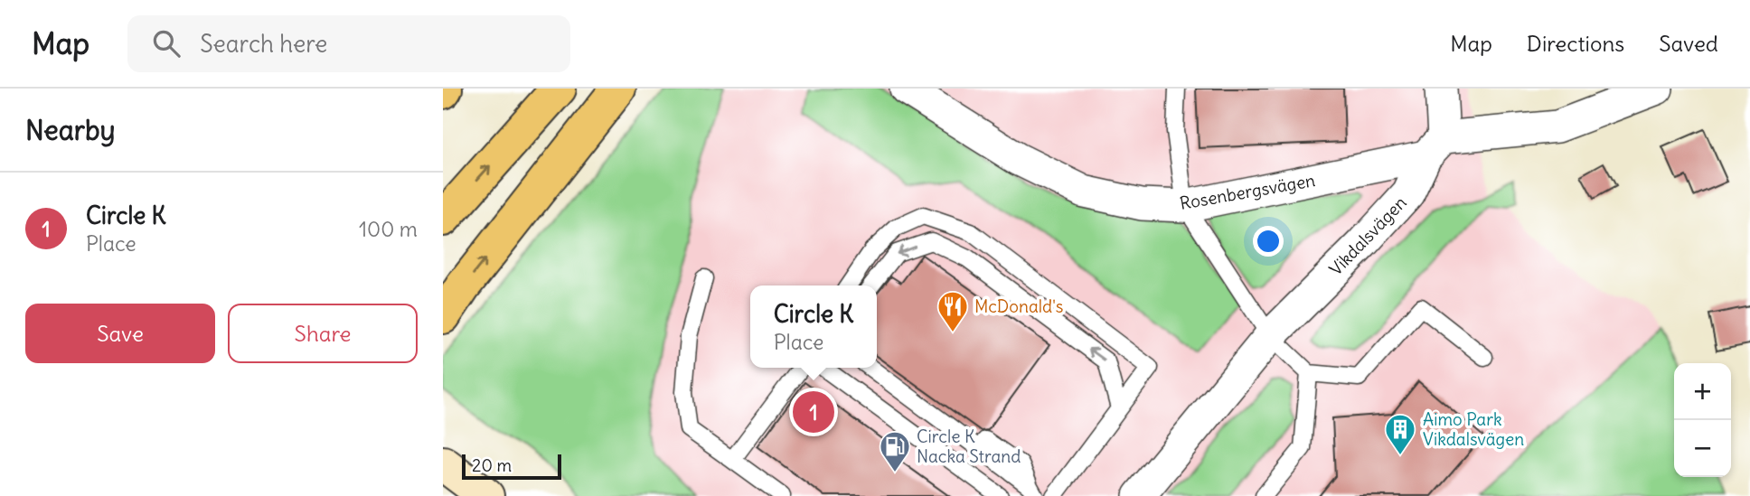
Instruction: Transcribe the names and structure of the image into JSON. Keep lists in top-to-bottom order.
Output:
{
  "streets": {
    "street": ["Rosenbergsvägen", "Vikdalsvägen"]
  },
  "crossings": [
    ["Rosenbergsvägen", "Vikdalsvägen"]
  ],
  "places": {
    "restaurant": ["McDonald's"],
    "building": ["Aimo Park Vikdalsvägen"],
    "fuel station": ["Circle K Nacka Strand"]
  },
  "scale_bar": "20 m",
  "page": {
    "header": "Map",
    "search": "Search here",
    "nav": ["Map", "Directions", "Saved"],
    "heading": "Nearby",
    "list": [
      {
        "mark": "1",
        "name": "Circle K",
        "note": "Place",
        "value": "100 m"
      }
    ],
    "buttons": ["Save", "Share"],
    "popup": ["Circle K", "Place"],
    "map_buttons": ["+", "−"],
    "pins": "1",
    "scale": "20 m"
  }
}
